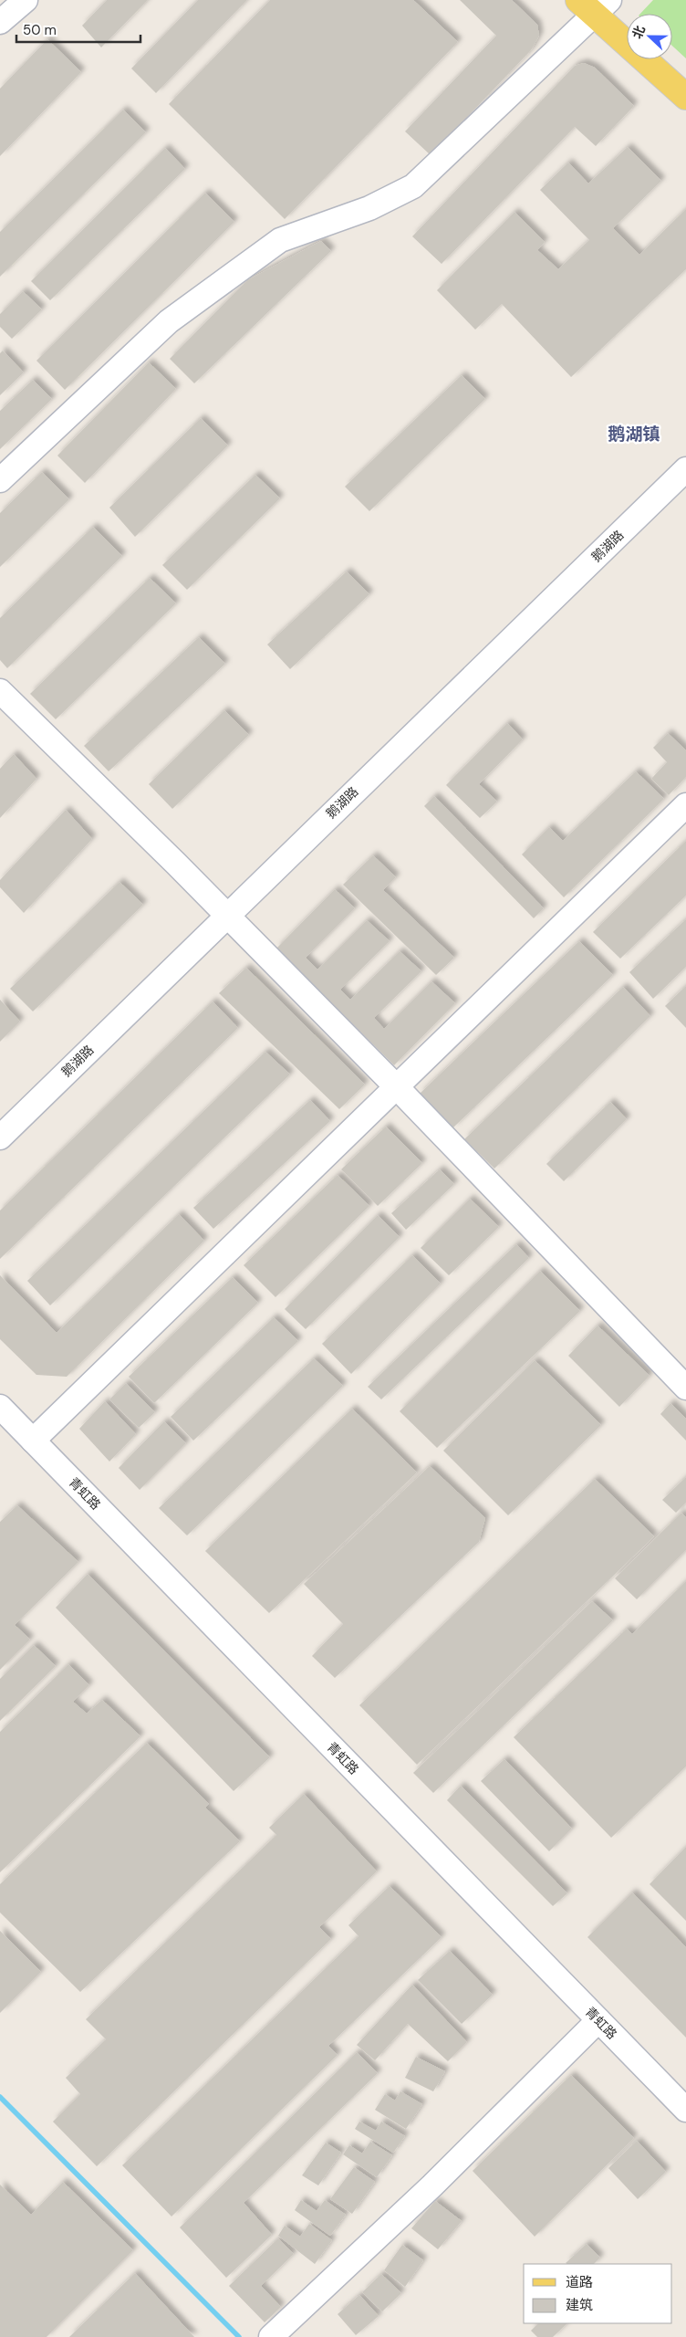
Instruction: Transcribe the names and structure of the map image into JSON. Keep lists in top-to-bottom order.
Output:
{
  "streets": {
    "street": ["鹅湖路", "青虹路"]
  },
  "districts": ["鹅湖镇"],
  "legend": ["道路", "建筑"],
  "scale_bar": "50 m",
  "north": "left"
}
